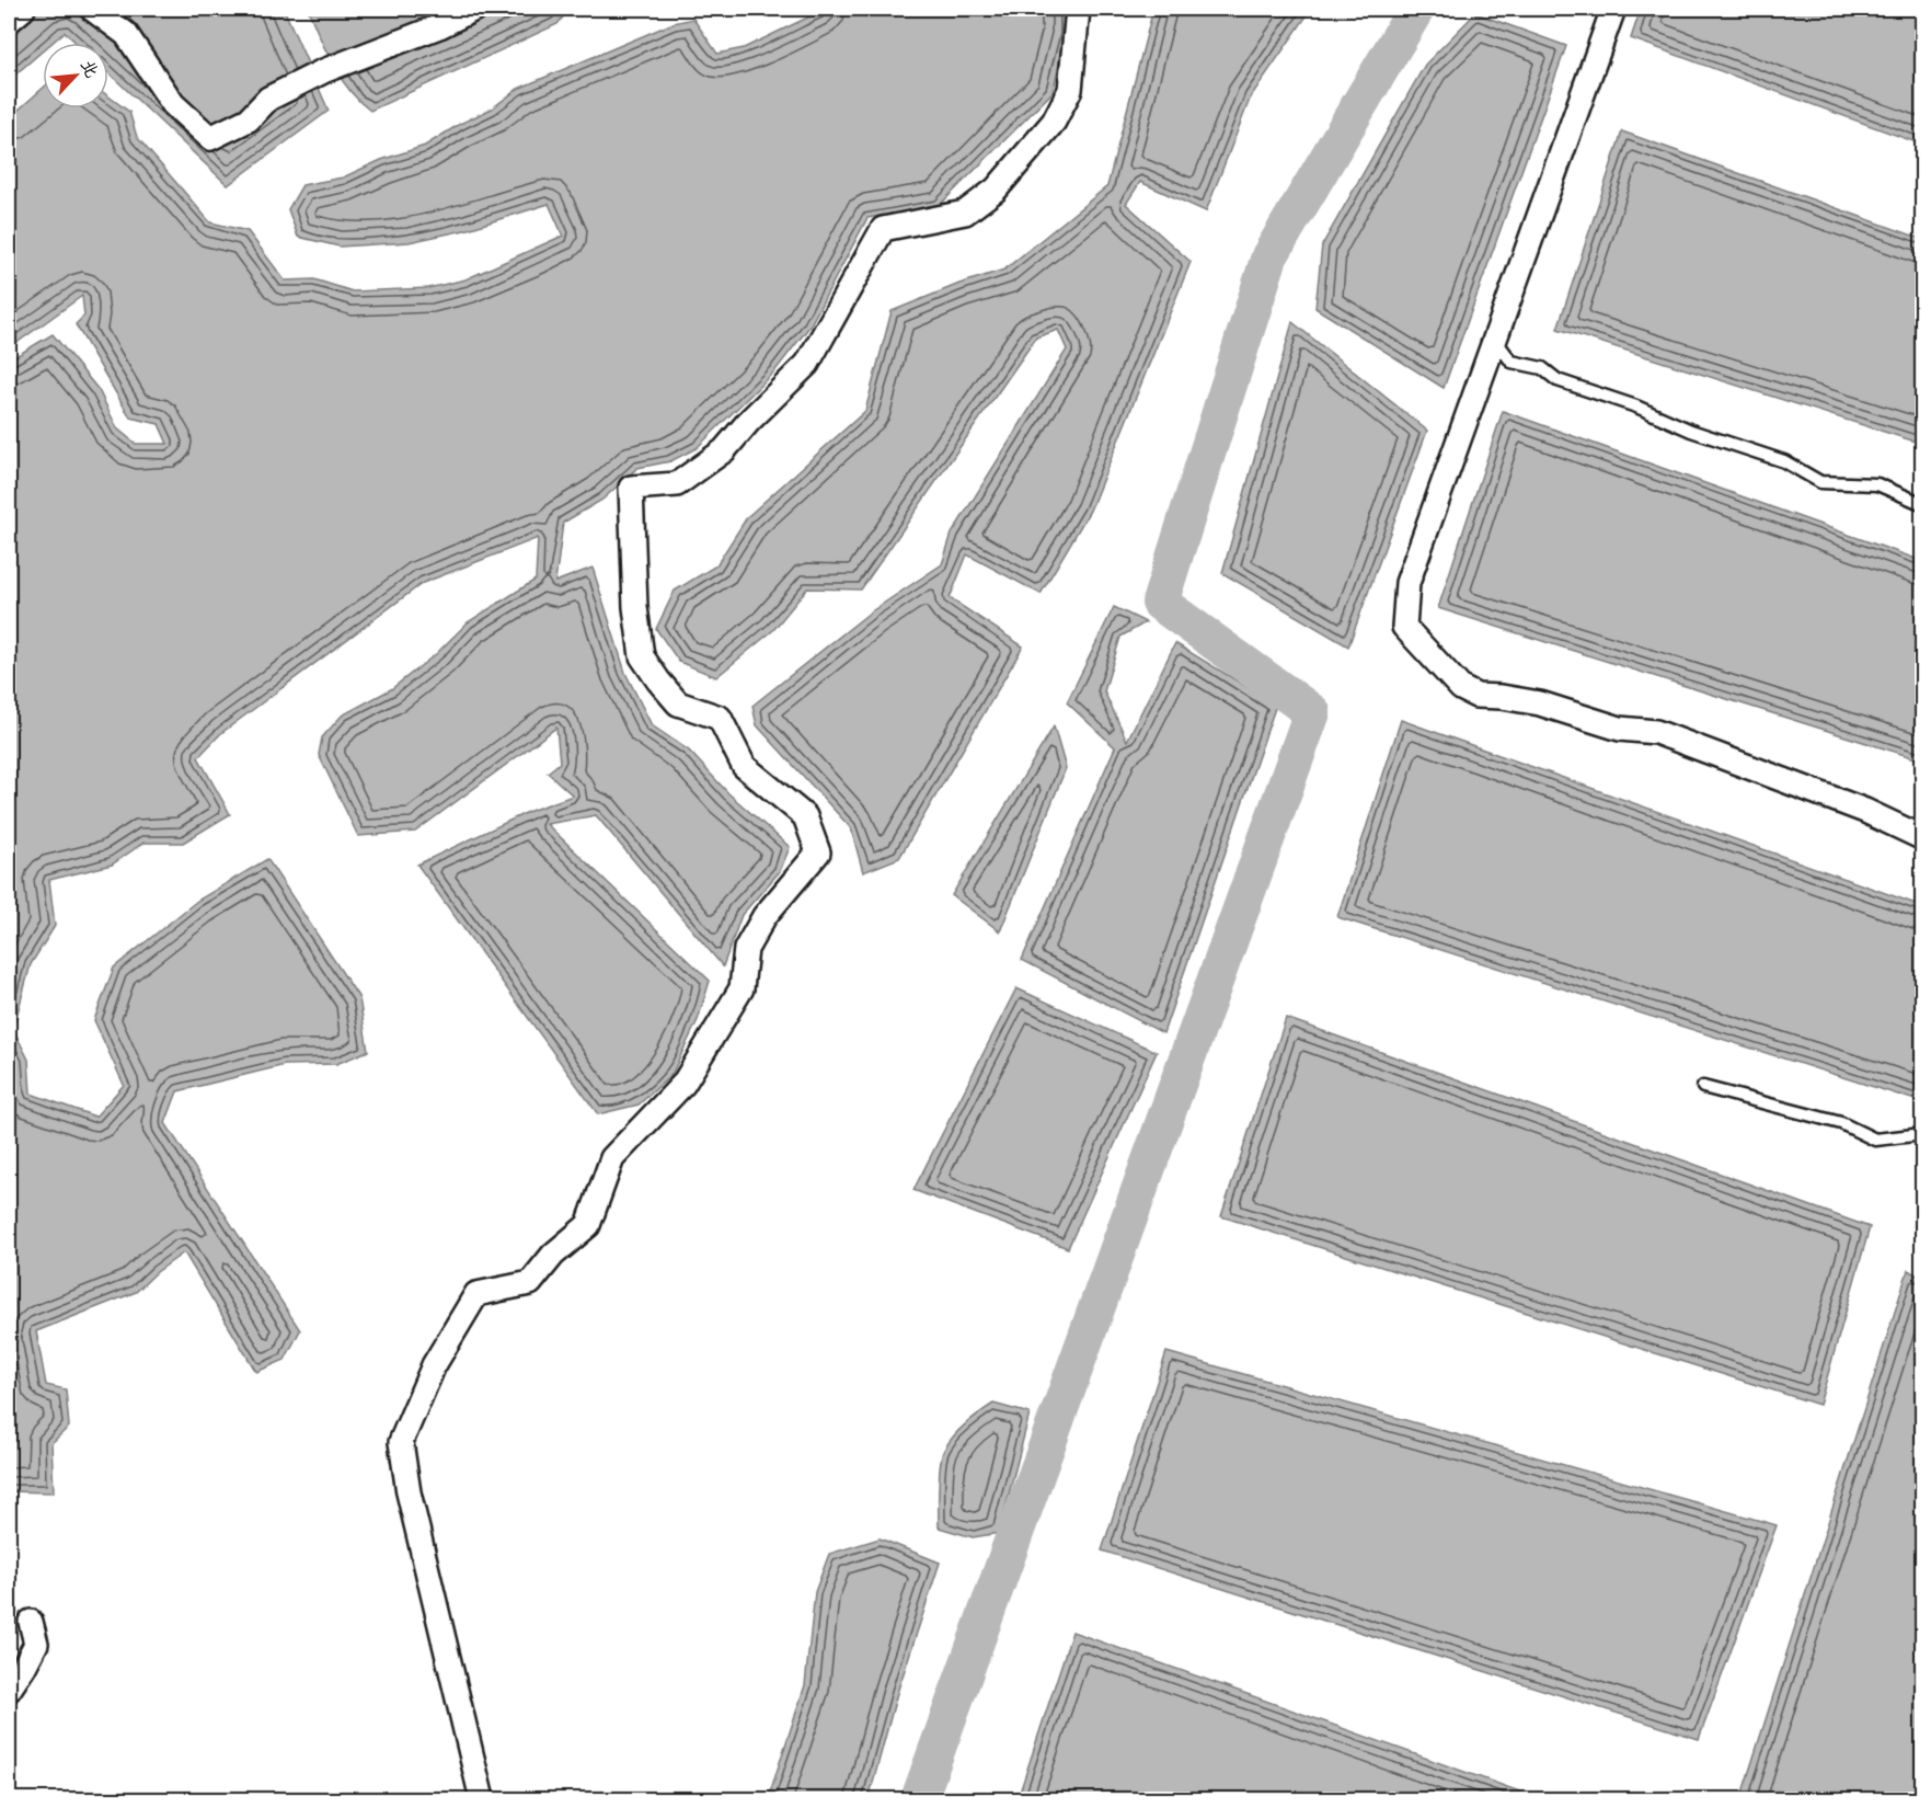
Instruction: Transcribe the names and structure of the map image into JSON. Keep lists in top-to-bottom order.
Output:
{
  "north": "top right"
}
